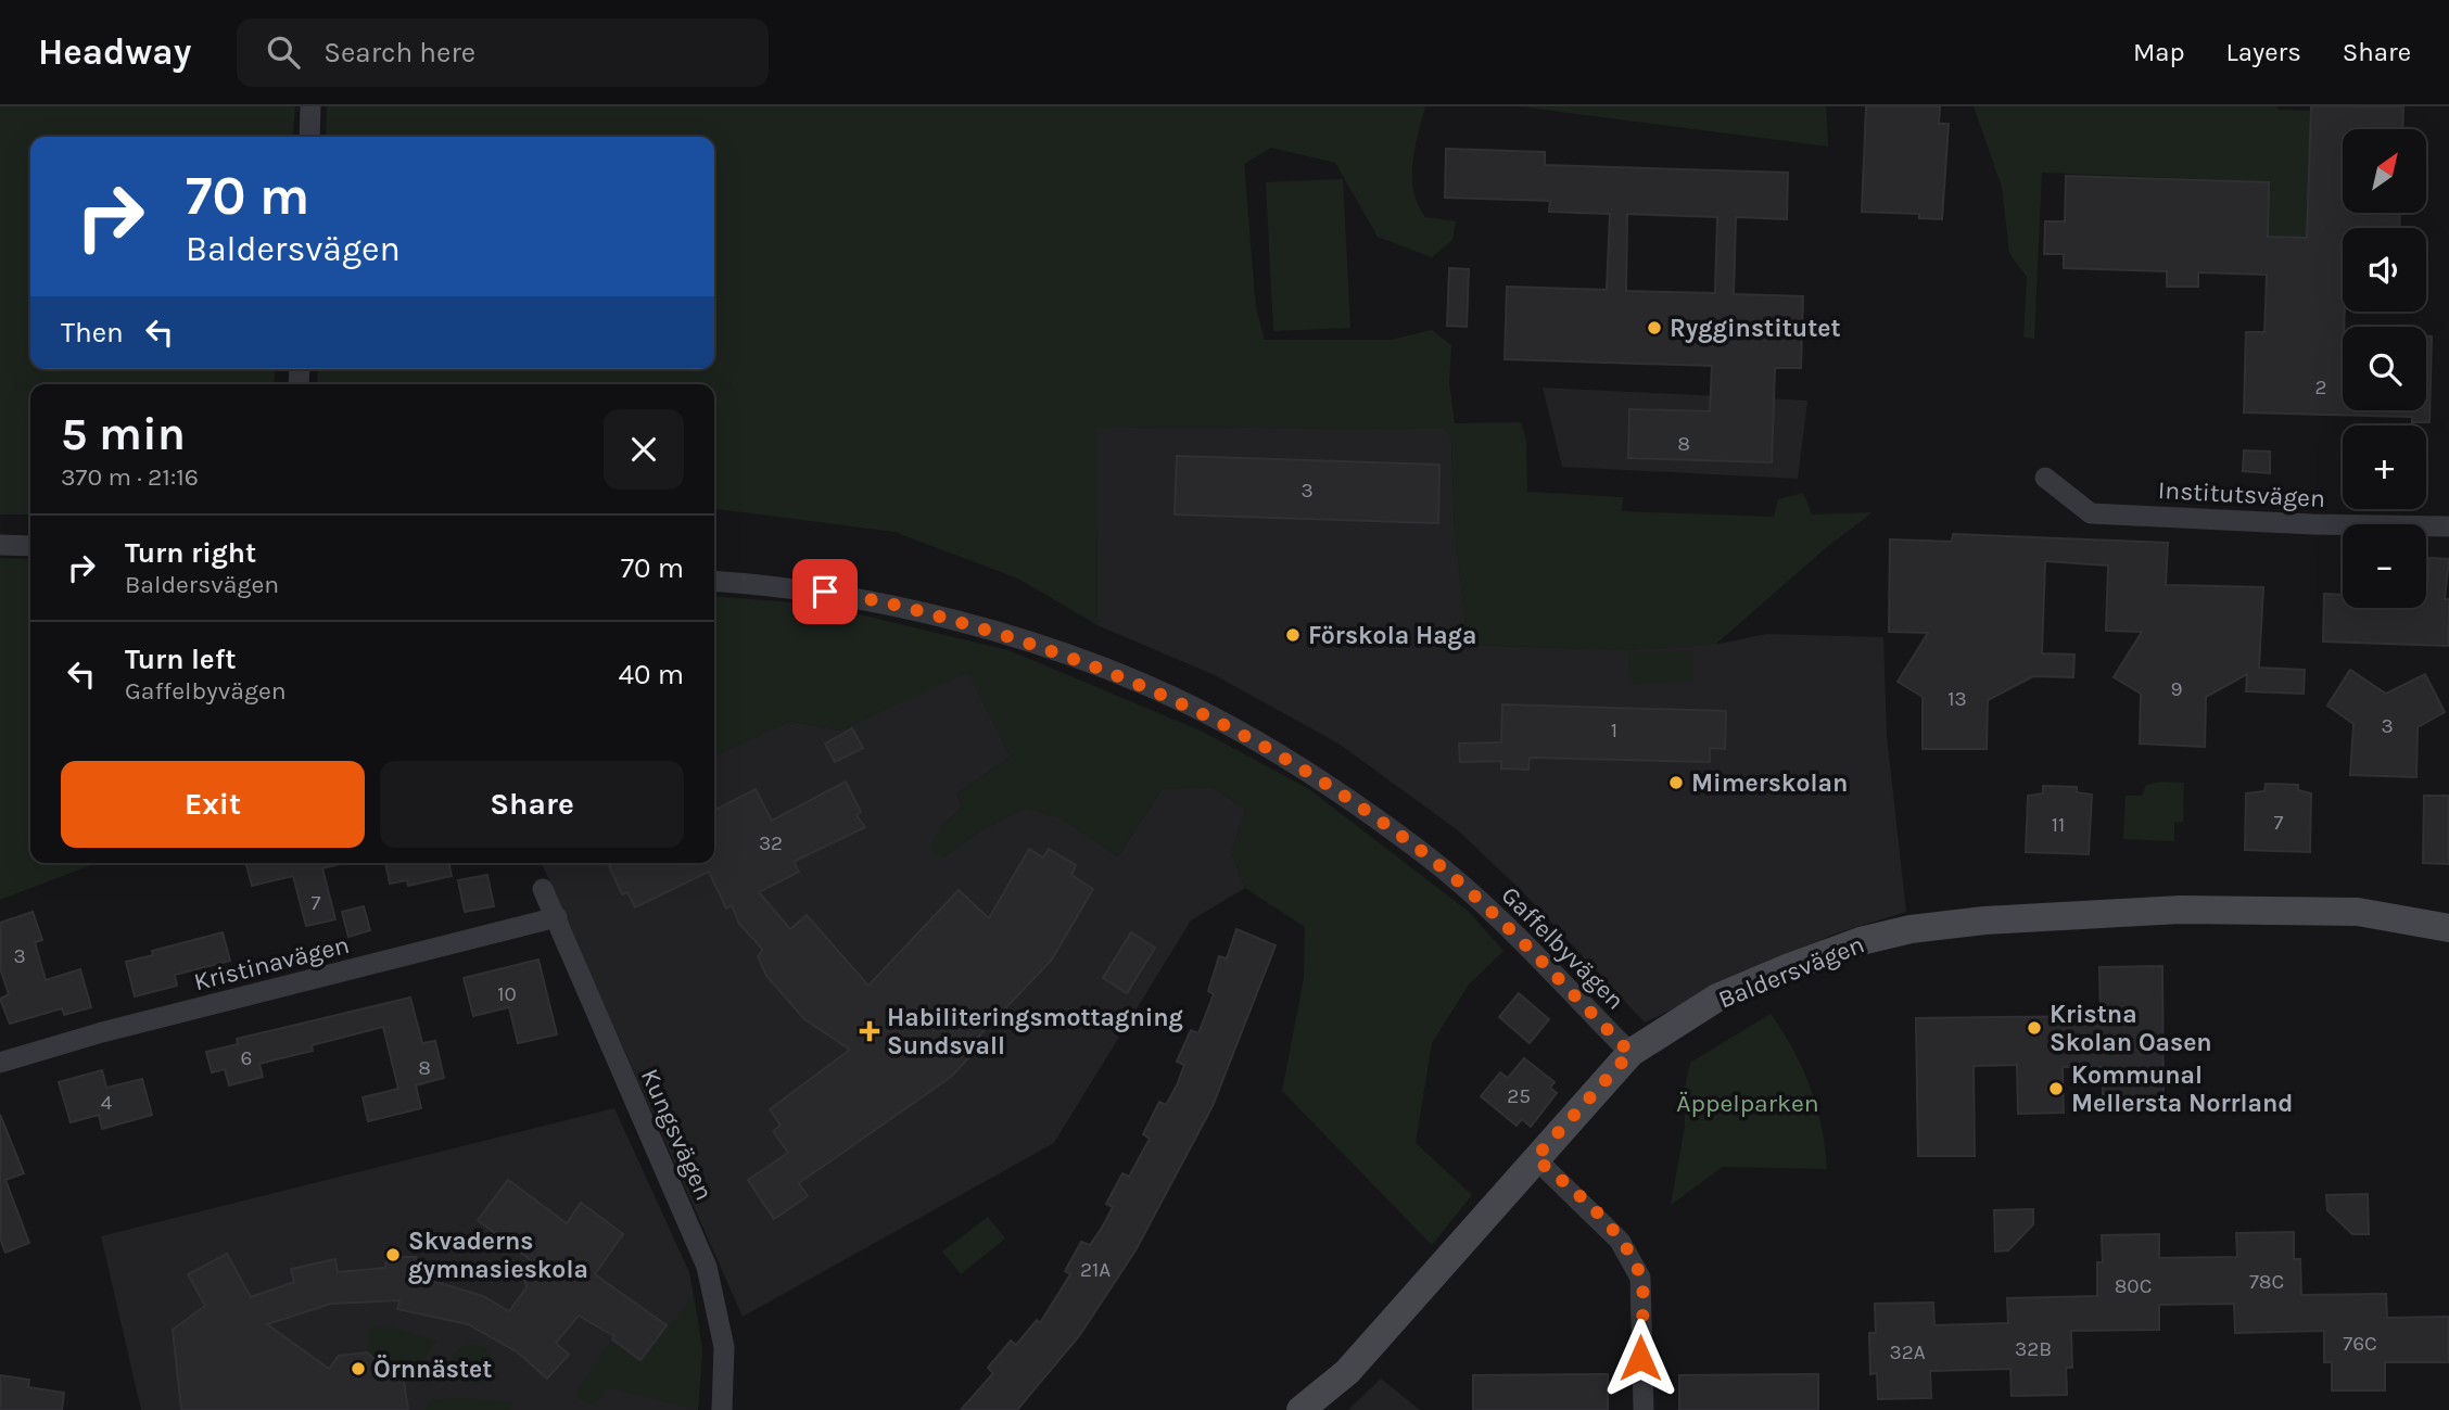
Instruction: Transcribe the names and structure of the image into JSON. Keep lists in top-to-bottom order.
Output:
{
  "streets": {
    "street": [
      "Institutsvägen",
      "Gaffelbyvägen",
      "Kristinavägen",
      "Baldersvägen",
      "Kungsvägen"
    ]
  },
  "crossings": [
    ["Gaffelbyvägen", "Baldersvägen"],
    ["Kristinavägen", "Kungsvägen"]
  ],
  "parks": ["Äppelparken"],
  "places": {
    "other": [
      "Rygginstitutet",
      "Förskola Haga",
      "Mimerskolan",
      "Kristna Skolan Oasen",
      "Kommunal Mellersta Norrland",
      "Skvaderns gymnasieskola",
      "Örnnästet"
    ],
    "health": ["Habiliteringsmottagning Sundsvall"]
  },
  "house_numbers": [
    "2",
    "8",
    "3",
    "9",
    "13",
    "3",
    "1",
    "7",
    "11",
    "32",
    "7",
    "3",
    "10",
    "6",
    "8",
    "25",
    "4",
    "21A",
    "78C",
    "80C",
    "76C",
    "32B",
    "32A"
  ],
  "north": "top right",
  "page": {
    "header": "Headway",
    "search": "Search here",
    "nav": ["Map", "Layers", "Share"],
    "map_buttons": ["+", "−"],
    "turn": ["70 m", "Baldersvägen"],
    "then": "Then",
    "heading": ["5 min", "370 m · 21:16"],
    "list": [
      {
        "name": "Turn right",
        "note": "Baldersvägen",
        "value": "70 m"
      },
      {
        "name": "Turn left",
        "note": "Gaffelbyvägen",
        "value": "40 m"
      }
    ],
    "buttons": ["Exit", "Share"]
  }
}
